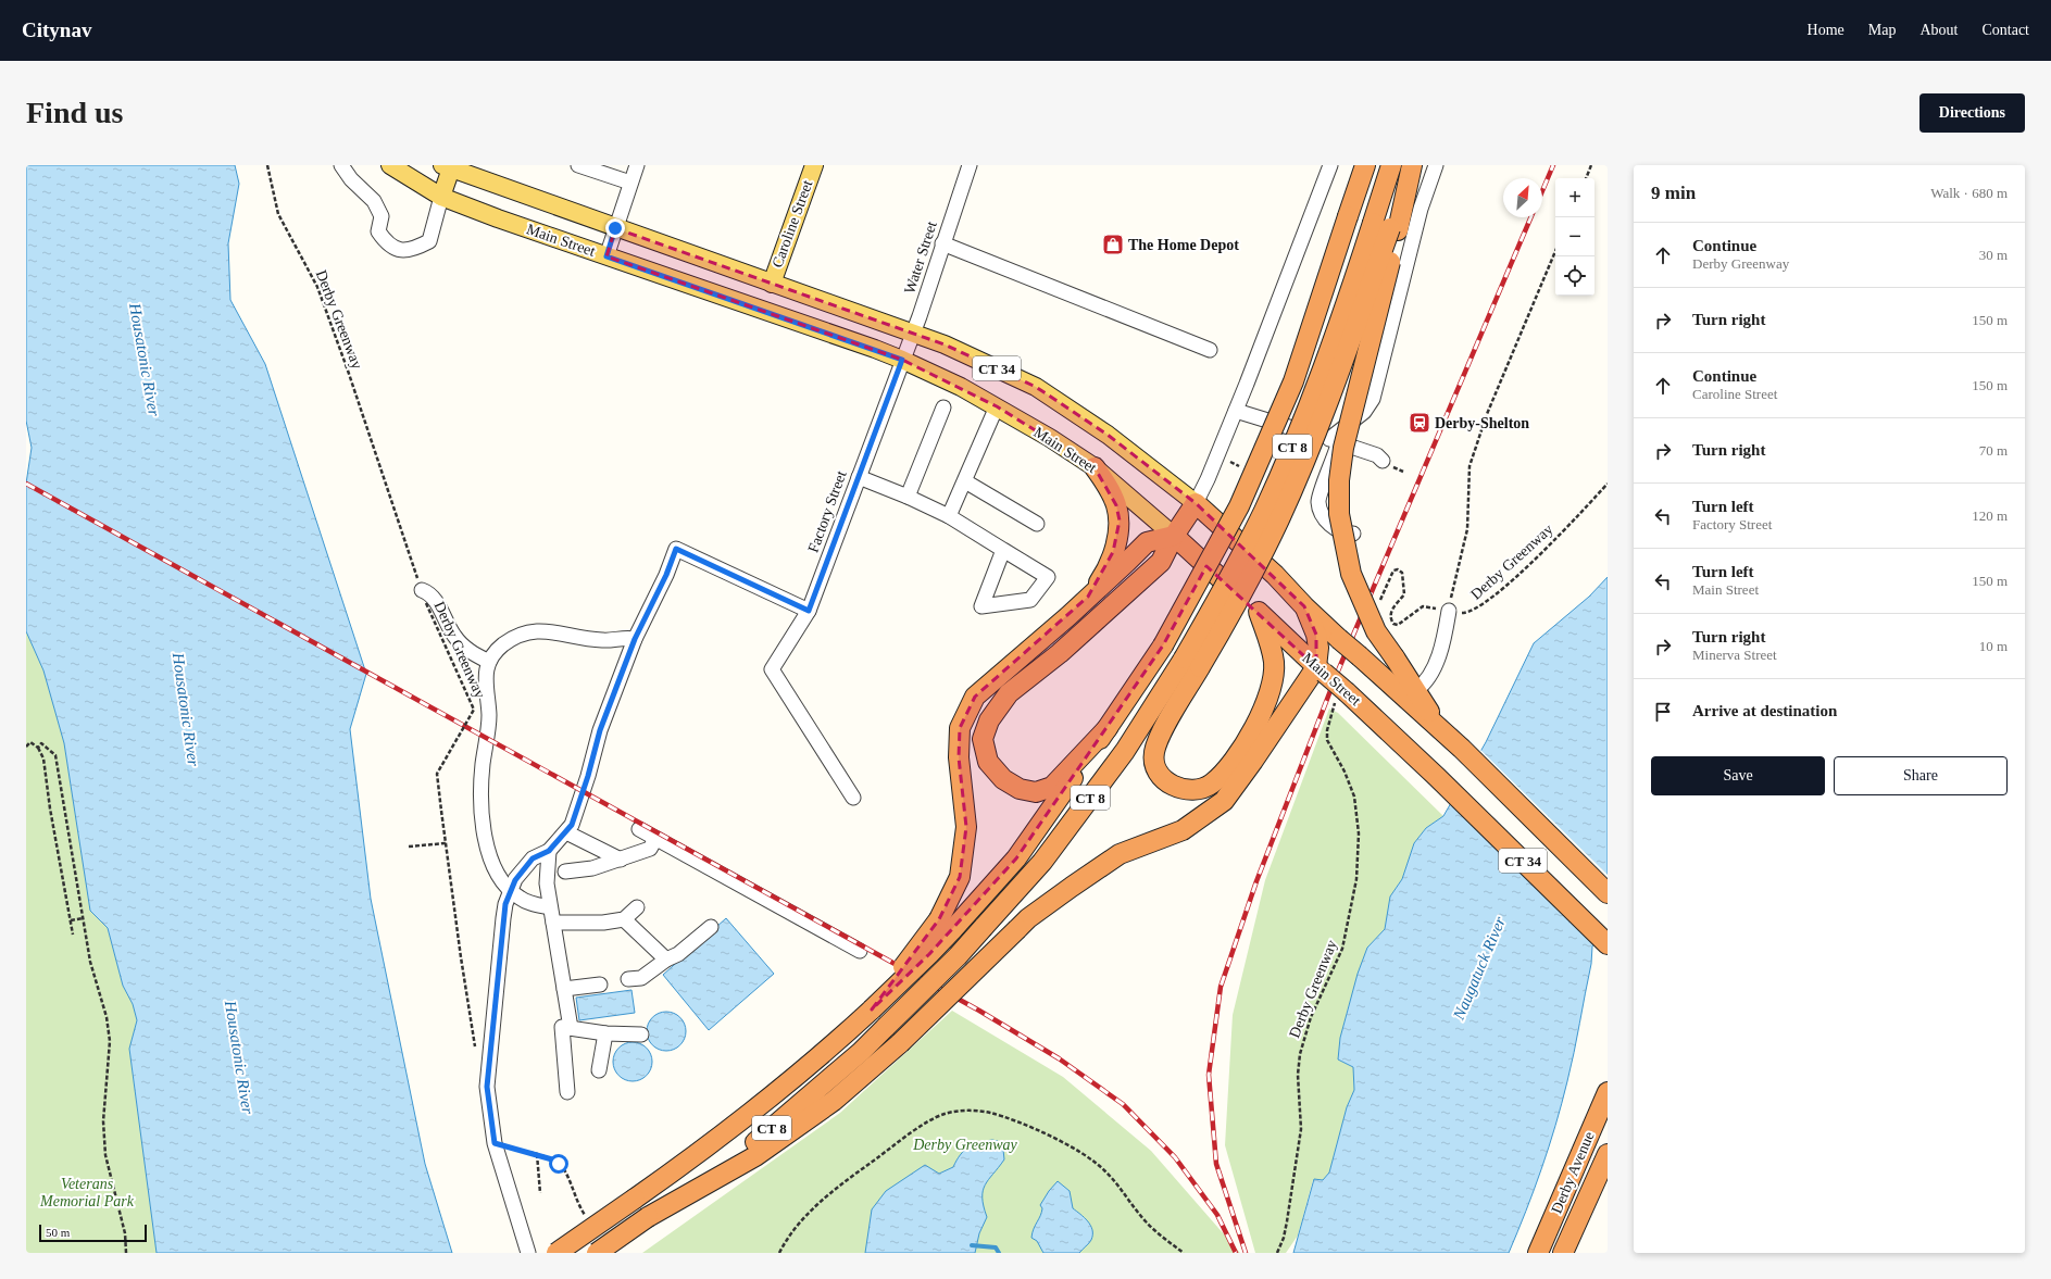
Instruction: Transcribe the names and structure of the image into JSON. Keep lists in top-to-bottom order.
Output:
{
  "streets": {
    "highway": [
      "Main Street",
      "CT 34",
      "CT 8",
      "Derby Avenue"
    ],
    "main road": ["Caroline Street"],
    "street": ["Water Street", "Factory Street"],
    "path": ["Derby Greenway"]
  },
  "crossings": [
    ["Caroline Street", "Main Street"],
    ["Main Street", "Water Street"],
    ["Main Street", "Derby Greenway"],
    ["Main Street", "Factory Street"],
    ["Water Street", "Factory Street"]
  ],
  "water": ["Housatonic River", "Naugatuck River"],
  "parks": ["Derby Greenway", "Veterans Memorial Park"],
  "places": {
    "shop": ["The Home Depot"],
    "station": ["Derby-Shelton"]
  },
  "scale_bar": "50 m",
  "north": "top right",
  "page": {
    "header": "Citynav",
    "nav": [
      "Home",
      "Map",
      "About",
      "Contact"
    ],
    "buttons": [
      "Directions",
      ["Save", "Share"]
    ],
    "title": "Find us",
    "heading": ["9 min", "Walk · 680 m"],
    "map_buttons": ["+", "−"],
    "list": [
      ["Continue", "Derby Greenway", "30 m"],
      ["Turn right", "150 m"],
      ["Continue", "Caroline Street", "150 m"],
      ["Turn right", "70 m"],
      ["Turn left", "Factory Street", "120 m"],
      ["Turn left", "Main Street", "150 m"],
      ["Turn right", "Minerva Street", "10 m"],
      "Arrive at destination"
    ],
    "scale": "50 m"
  }
}
